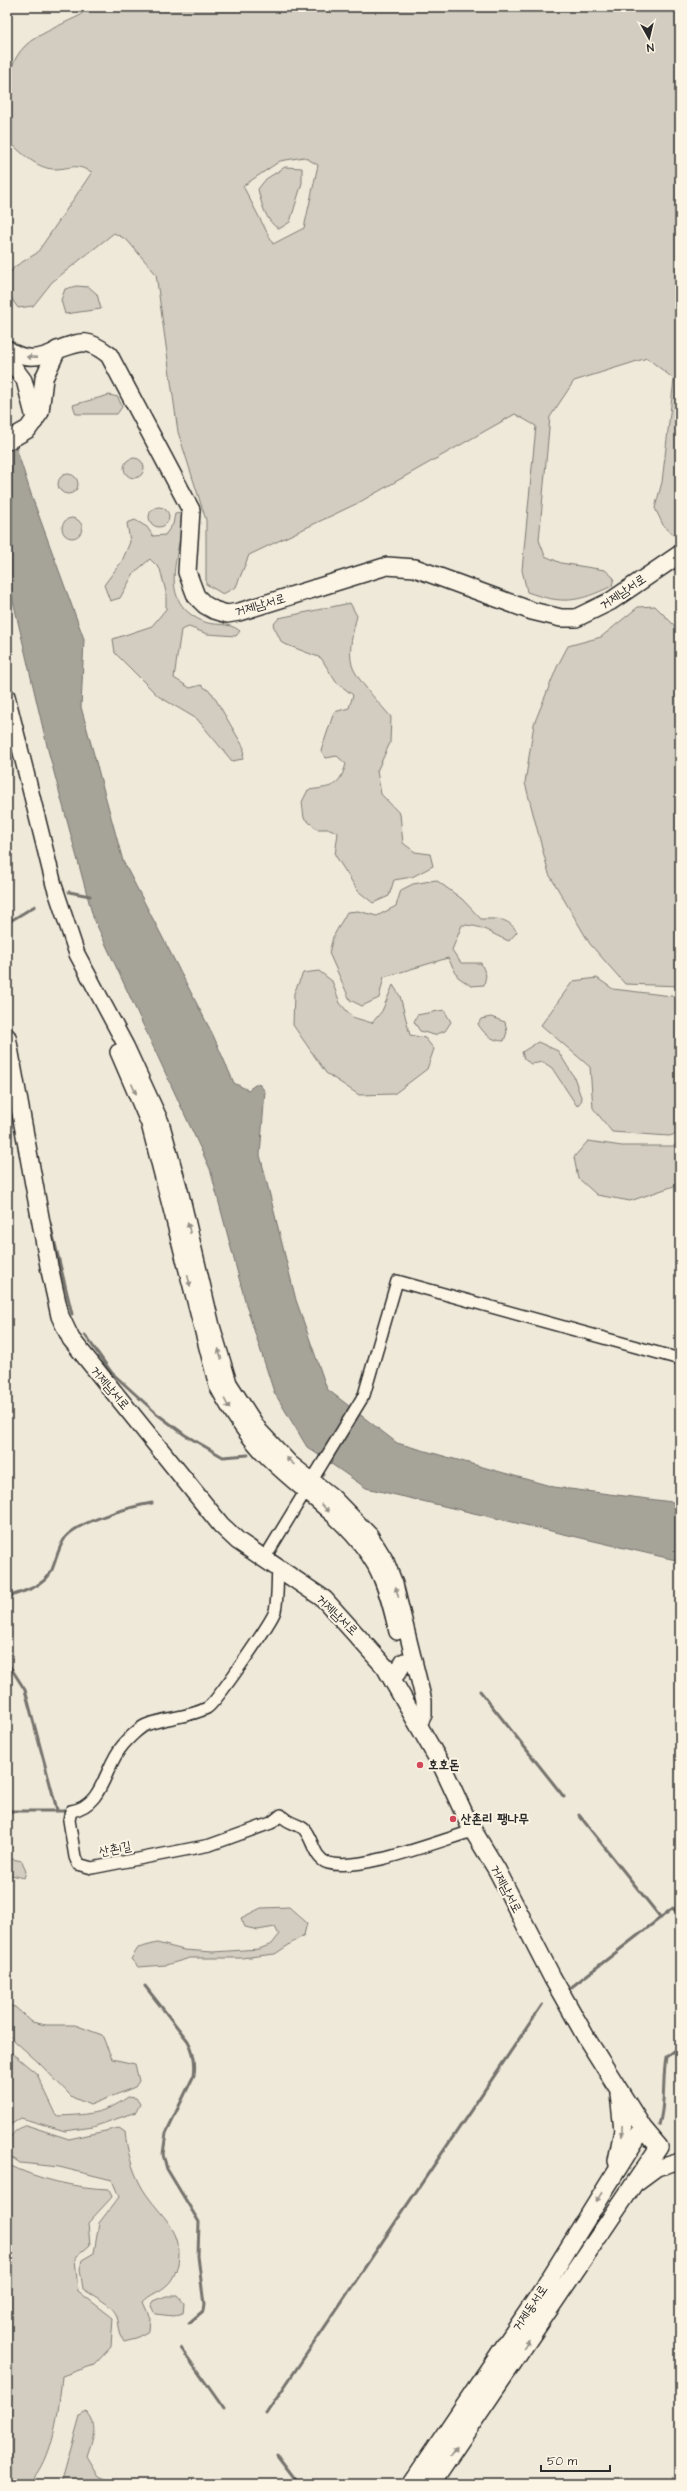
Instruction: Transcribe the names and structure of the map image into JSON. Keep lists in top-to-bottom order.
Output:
{
  "streets": {
    "main road": ["거제남서로", "거제동서로"],
    "street": ["산촌1길"]
  },
  "crossings": [
    ["거제남서로", "산촌1길"],
    ["거제남서로", "거제동서로"]
  ],
  "places": ["호호돈", "산촌리 팽나무"],
  "scale_bar": "50 m",
  "north": "bottom"
}
